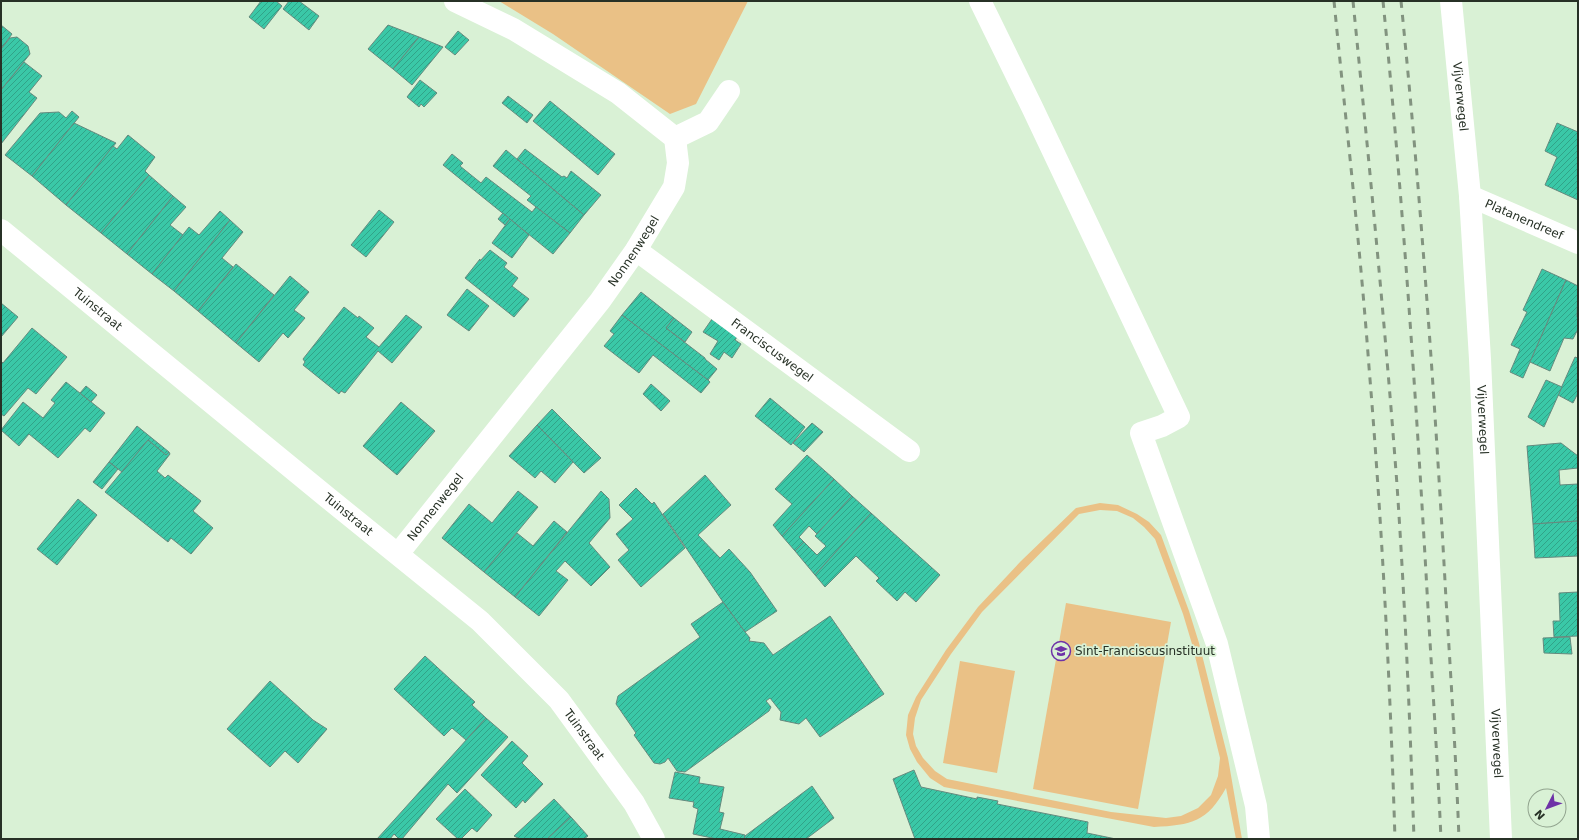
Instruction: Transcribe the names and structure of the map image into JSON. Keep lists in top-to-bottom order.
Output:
{
  "streets": {
    "street": [
      "Vijverwegel",
      "Platanendreef",
      "Nonnenwegel",
      "Tuinstraat",
      "Franciscuswegel"
    ]
  },
  "crossings": [
    ["Vijverwegel", "Platanendreef"],
    ["Nonnenwegel", "Tuinstraat"],
    ["Nonnenwegel", "Franciscuswegel"]
  ],
  "places": {
    "school or university": ["Sint-Franciscusinstituut"]
  },
  "north": "bottom left"
}
